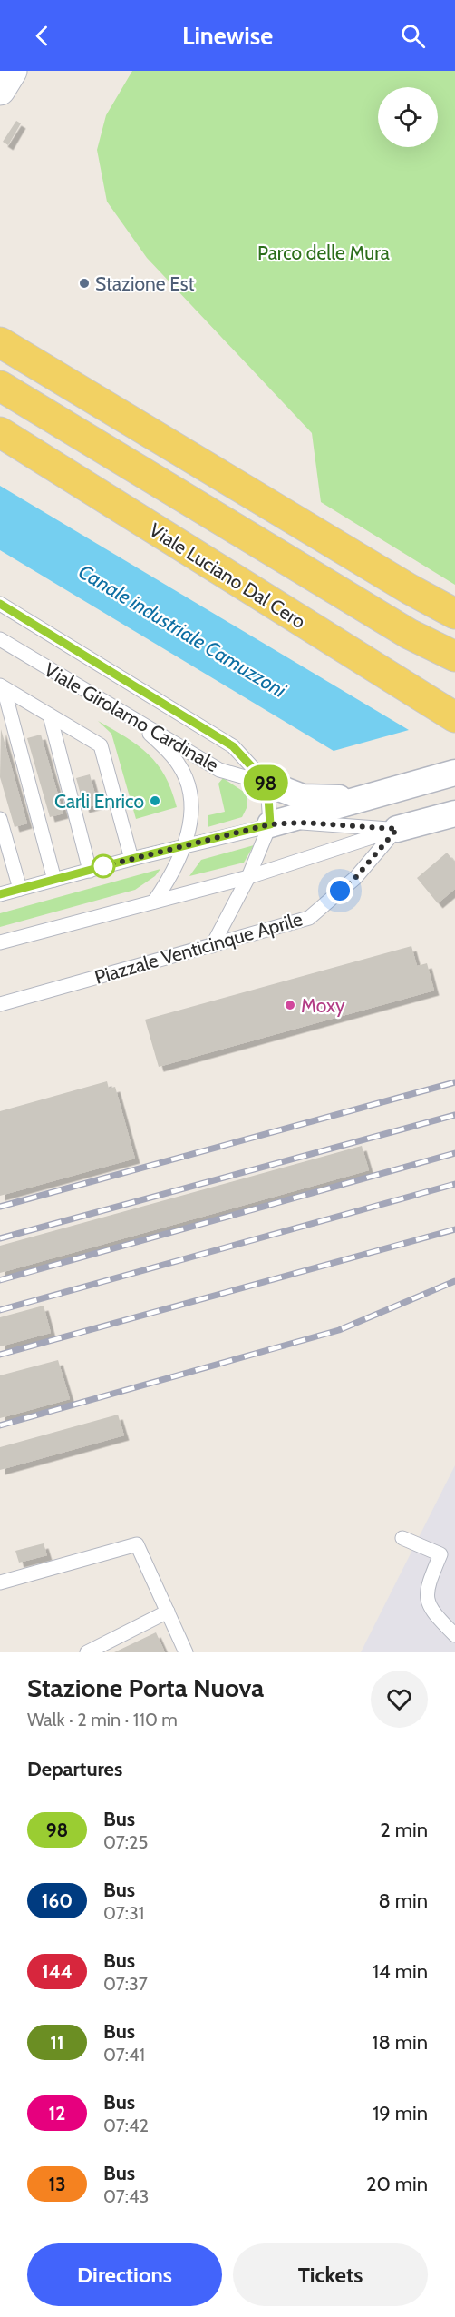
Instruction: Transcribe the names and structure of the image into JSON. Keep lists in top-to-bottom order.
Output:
{
  "streets": {
    "main road": ["Viale Luciano Dal Cero"],
    "street": ["Viale Girolamo Cardinale"],
    "lane": ["Piazzale Venticinque Aprile"]
  },
  "water": ["Canale industriale Camuzzoni"],
  "parks": ["Parco delle Mura"],
  "places": ["Stazione Est", "Carli Enrico", "Moxy"],
  "lines": ["bus line 98"],
  "page": {
    "header": "Linewise",
    "on_map": "98",
    "heading": [
      ["Stazione Porta Nuova", "Walk · 2 min · 110 m"],
      "Departures"
    ],
    "list": [
      {
        "mark": "98",
        "name": "Bus",
        "note": "07:25",
        "value": "2 min"
      },
      {
        "mark": "160",
        "name": "Bus",
        "note": "07:31",
        "value": "8 min"
      },
      {
        "mark": "144",
        "name": "Bus",
        "note": "07:37",
        "value": "14 min"
      },
      {
        "mark": "11",
        "name": "Bus",
        "note": "07:41",
        "value": "18 min"
      },
      {
        "mark": "12",
        "name": "Bus",
        "note": "07:42",
        "value": "19 min"
      },
      {
        "mark": "13",
        "name": "Bus",
        "note": "07:43",
        "value": "20 min"
      }
    ],
    "buttons": ["Directions", "Tickets"]
  }
}
